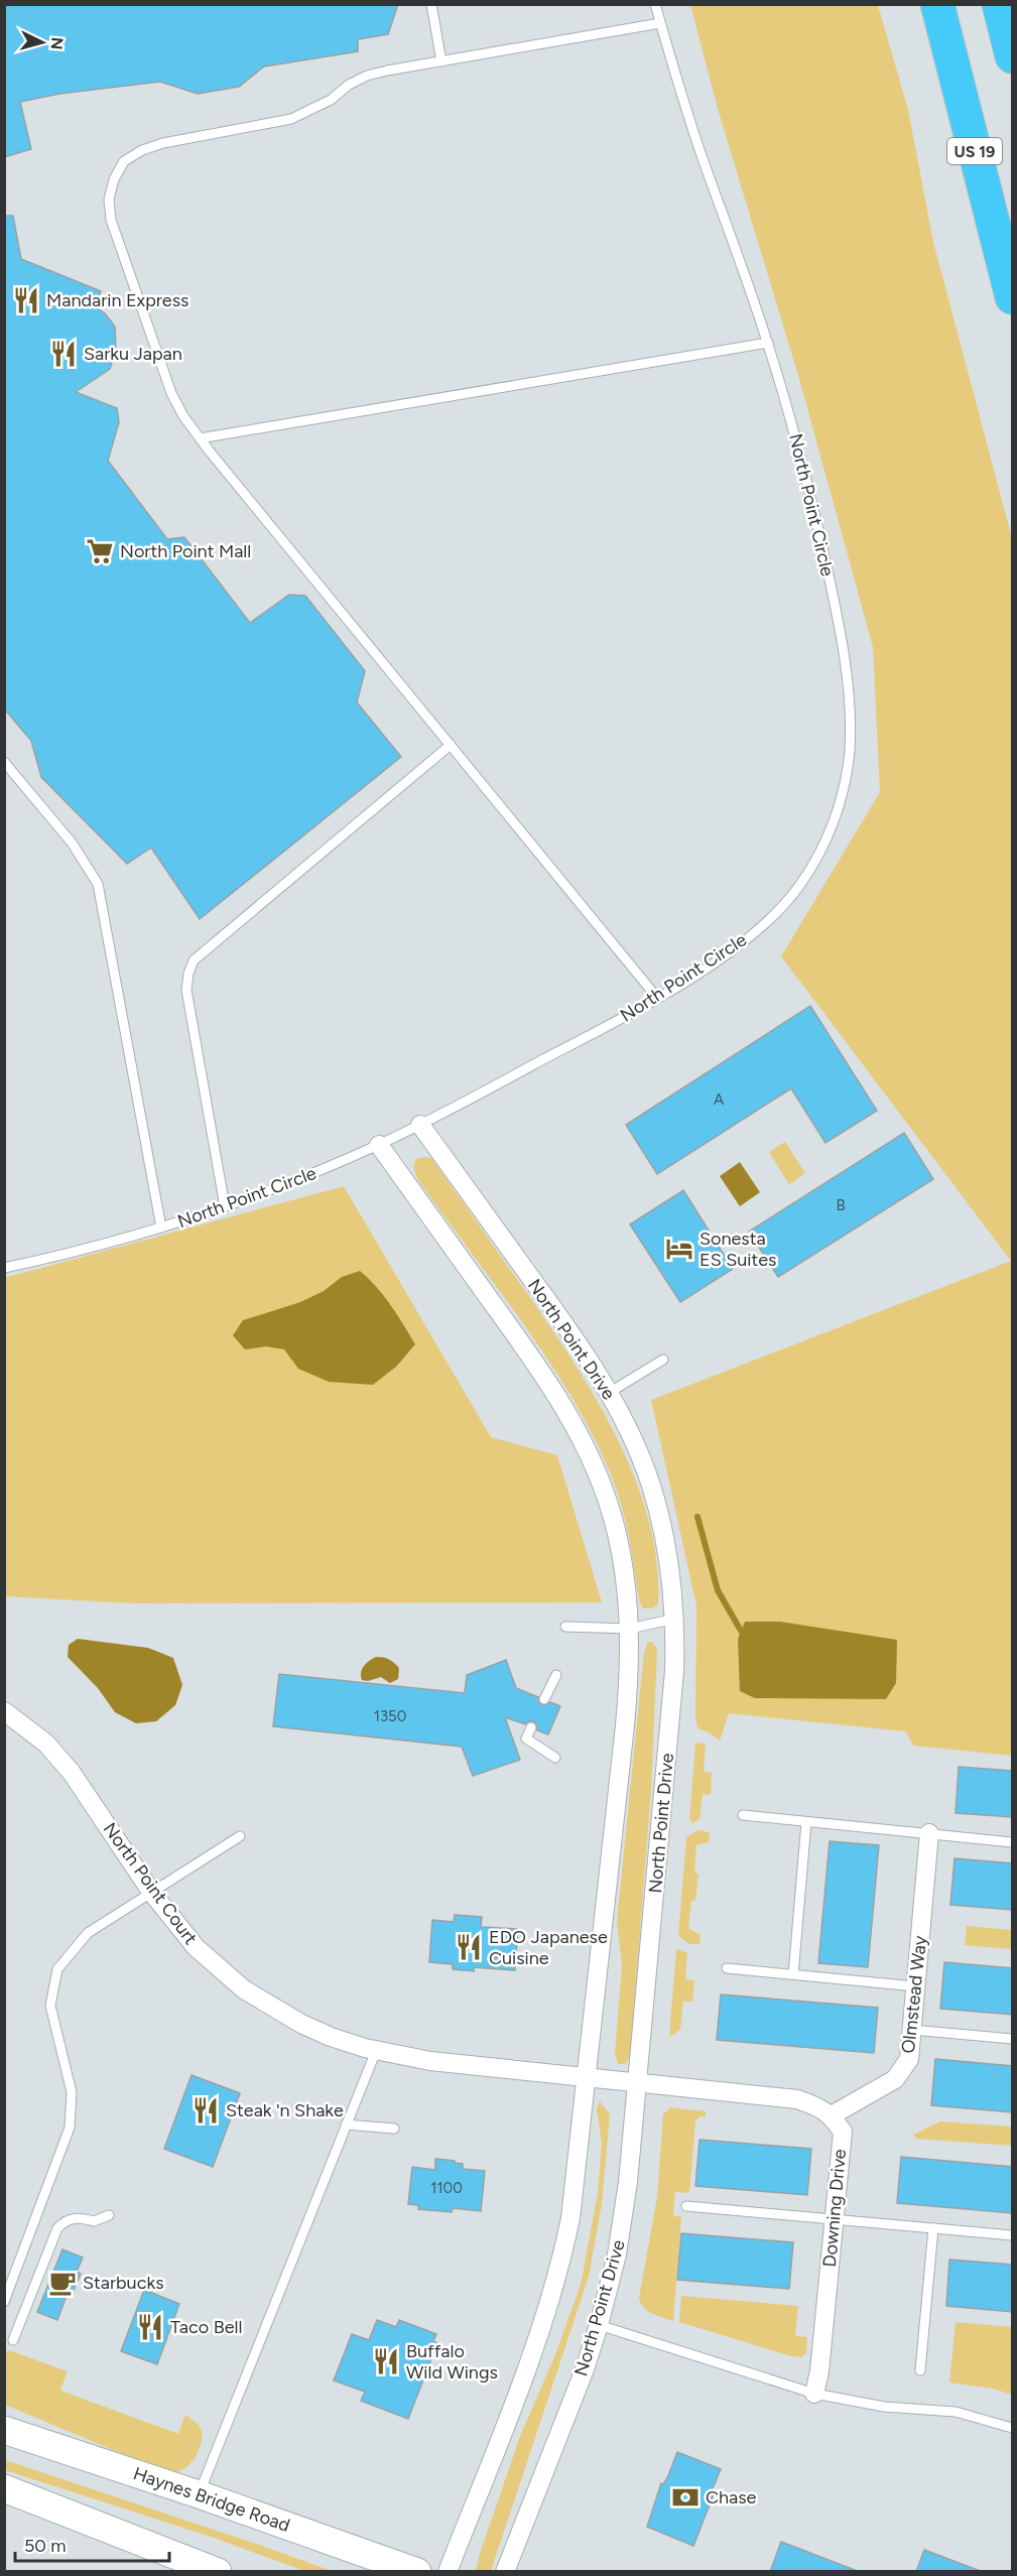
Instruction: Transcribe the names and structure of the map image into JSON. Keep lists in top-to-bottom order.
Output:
{
  "streets": {
    "highway": ["US 19"],
    "main road": ["Haynes Bridge Road"],
    "street": [
      "North Point Drive",
      "North Point Court",
      "Olmstead Way",
      "Downing Drive"
    ],
    "lane": ["North Point Circle"]
  },
  "crossings": [
    ["North Point Circle", "North Point Drive"],
    ["North Point Drive", "North Point Court"],
    ["Olmstead Way", "Downing Drive"]
  ],
  "places": {
    "restaurant": [
      "Mandarin Express",
      "Sarku Japan",
      "EDO Japanese Cuisine",
      "Steak 'n Shake",
      "Taco Bell",
      "Buffalo Wild Wings"
    ],
    "supermarket": ["North Point Mall"],
    "hotel": ["Sonesta ES Suites"],
    "cafe": ["Starbucks"],
    "bank": ["Chase"]
  },
  "house_numbers": [
    "A",
    "B",
    "1350",
    "1100"
  ],
  "scale_bar": "50 m",
  "north": "right"
}
